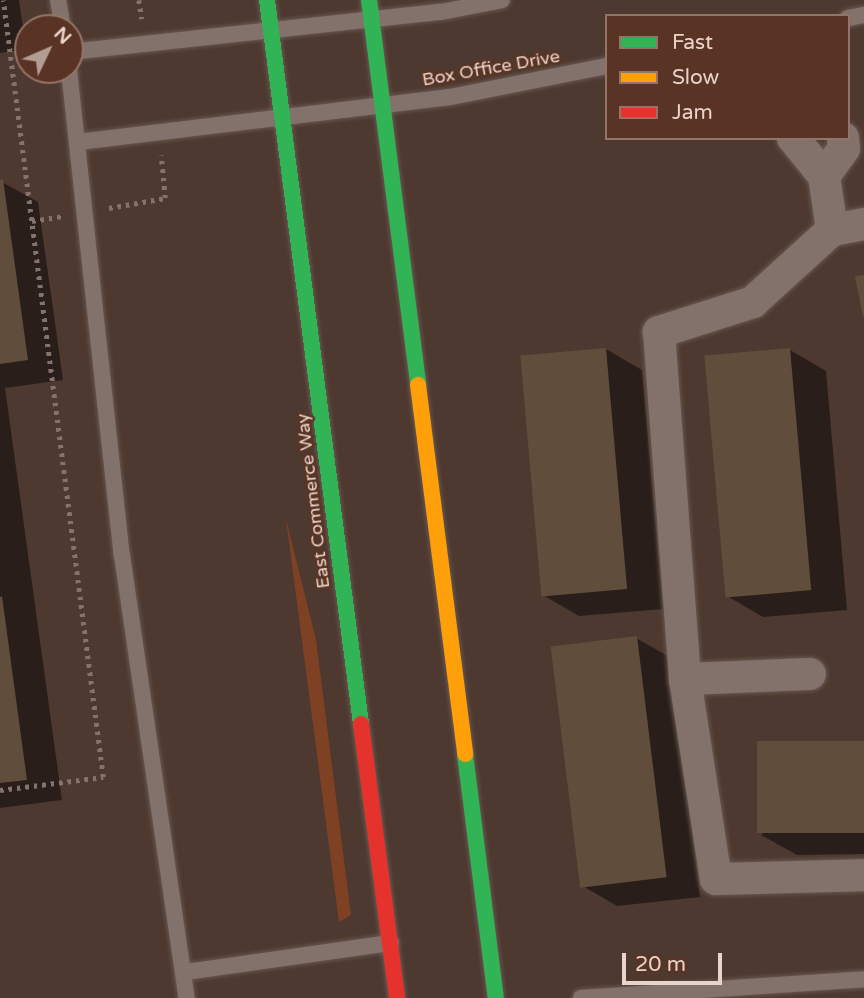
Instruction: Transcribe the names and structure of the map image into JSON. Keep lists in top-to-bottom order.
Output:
{
  "streets": {
    "main road": ["East Commerce Way"],
    "lane": ["Box Office Drive"]
  },
  "crossings": [
    ["Box Office Drive", "East Commerce Way"]
  ],
  "legend": ["Fast", "Slow", "Jam"],
  "scale_bar": "20 m",
  "north": "top right"
}
